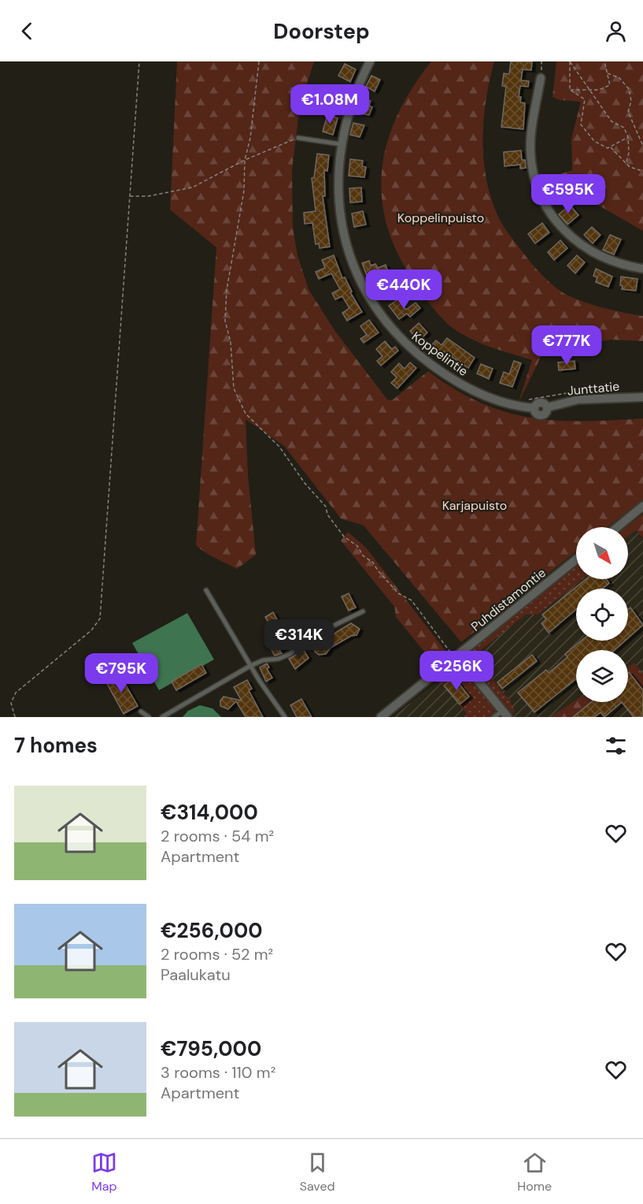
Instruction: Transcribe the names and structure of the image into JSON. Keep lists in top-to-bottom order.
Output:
{
  "streets": {
    "street": ["Koppelintie", "Junttatie", "Puhdistamontie"]
  },
  "crossings": [
    ["Koppelintie", "Junttatie"]
  ],
  "parks": ["Koppelinpuisto", "Karjapuisto"],
  "north": "bottom right",
  "page": {
    "header": "Doorstep",
    "price": [
      "€1.08M",
      "€595K",
      "€440K",
      "€777K",
      "€314K",
      "€256K",
      "€795K"
    ],
    "heading": "7 homes",
    "list": [
      {
        "name": "€314,000",
        "note": "2 rooms · 54 m² · Apartment"
      },
      {
        "name": "€256,000",
        "note": "2 rooms · 52 m² · Paalukatu"
      },
      {
        "name": "€795,000",
        "note": "3 rooms · 110 m² · Apartment"
      }
    ],
    "tabs": ["Map", "Saved", "Home"]
  }
}
